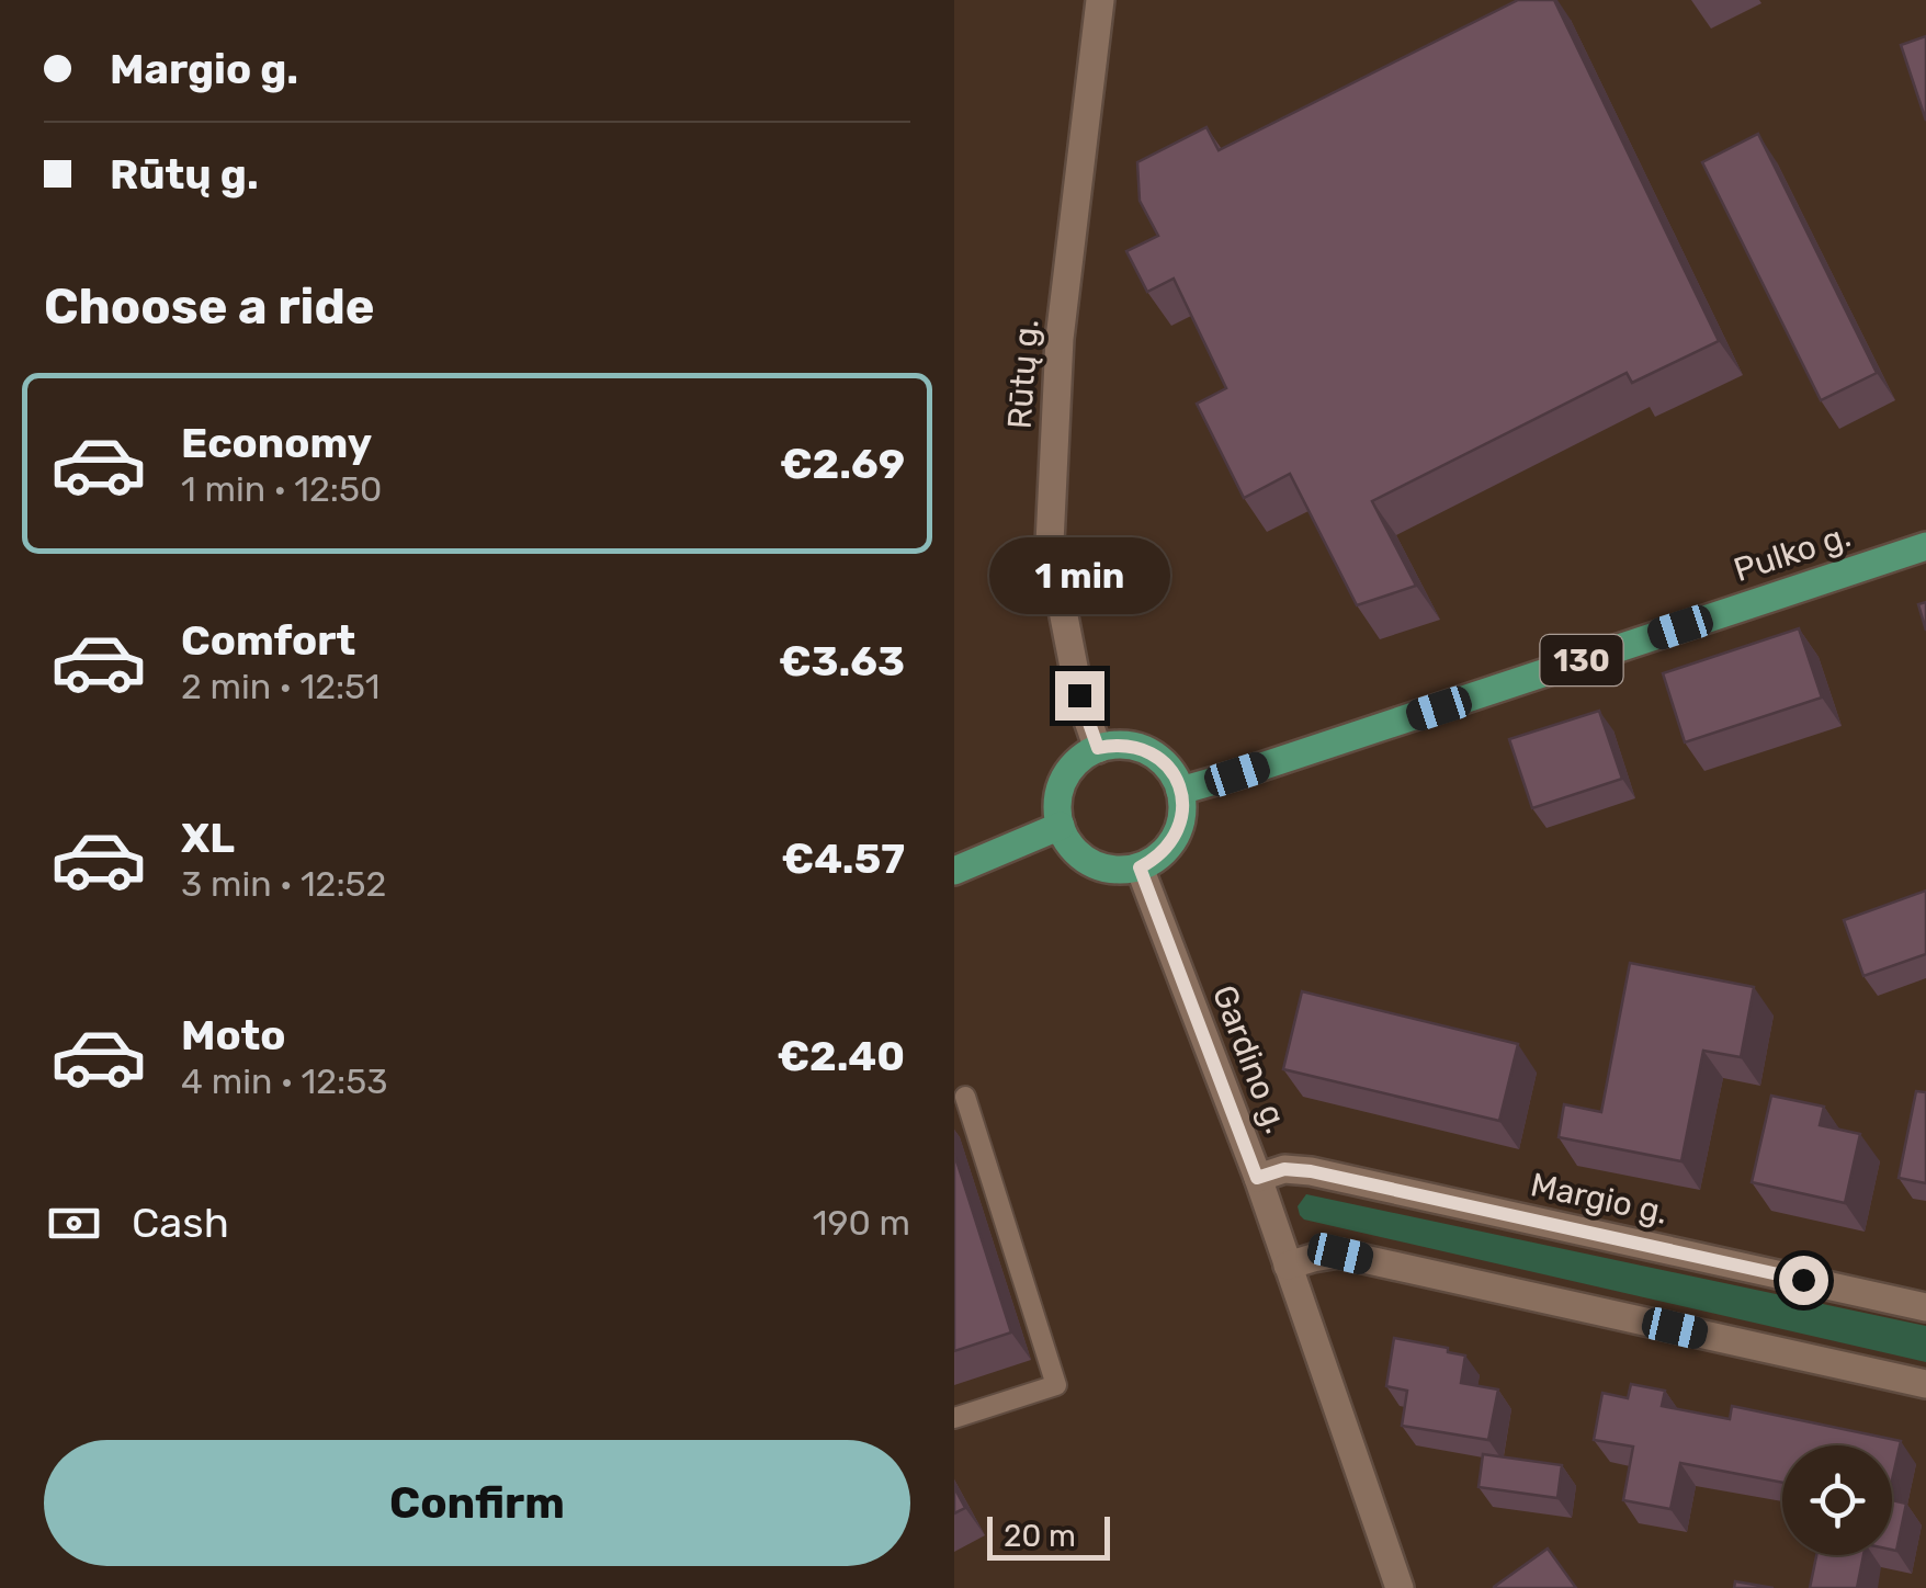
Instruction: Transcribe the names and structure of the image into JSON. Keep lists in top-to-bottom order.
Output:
{
  "streets": {
    "main road": ["Pulko g.", "130"],
    "street": ["Rūtų g.", "Gardino g.", "Margio g."]
  },
  "crossings": [
    ["Rūtų g.", "Pulko g."],
    ["Rūtų g.", "Gardino g."],
    ["Pulko g.", "Gardino g."],
    ["Gardino g.", "Margio g."]
  ],
  "scale_bar": "20 m",
  "page": {
    "banner": ["Margio g.", "Rūtų g."],
    "heading": "Choose a ride",
    "list": [
      {
        "name": "Economy",
        "note": "1 min · 12:50",
        "value": "€2.69"
      },
      {
        "name": "Comfort",
        "note": "2 min · 12:51",
        "value": "€3.63"
      },
      {
        "name": "XL",
        "note": "3 min · 12:52",
        "value": "€4.57"
      },
      {
        "name": "Moto",
        "note": "4 min · 12:53",
        "value": "€2.40"
      }
    ],
    "bubble": "1 min",
    "pay": ["Cash", "190 m"],
    "buttons": "Confirm",
    "scale": "20 m"
  }
}
